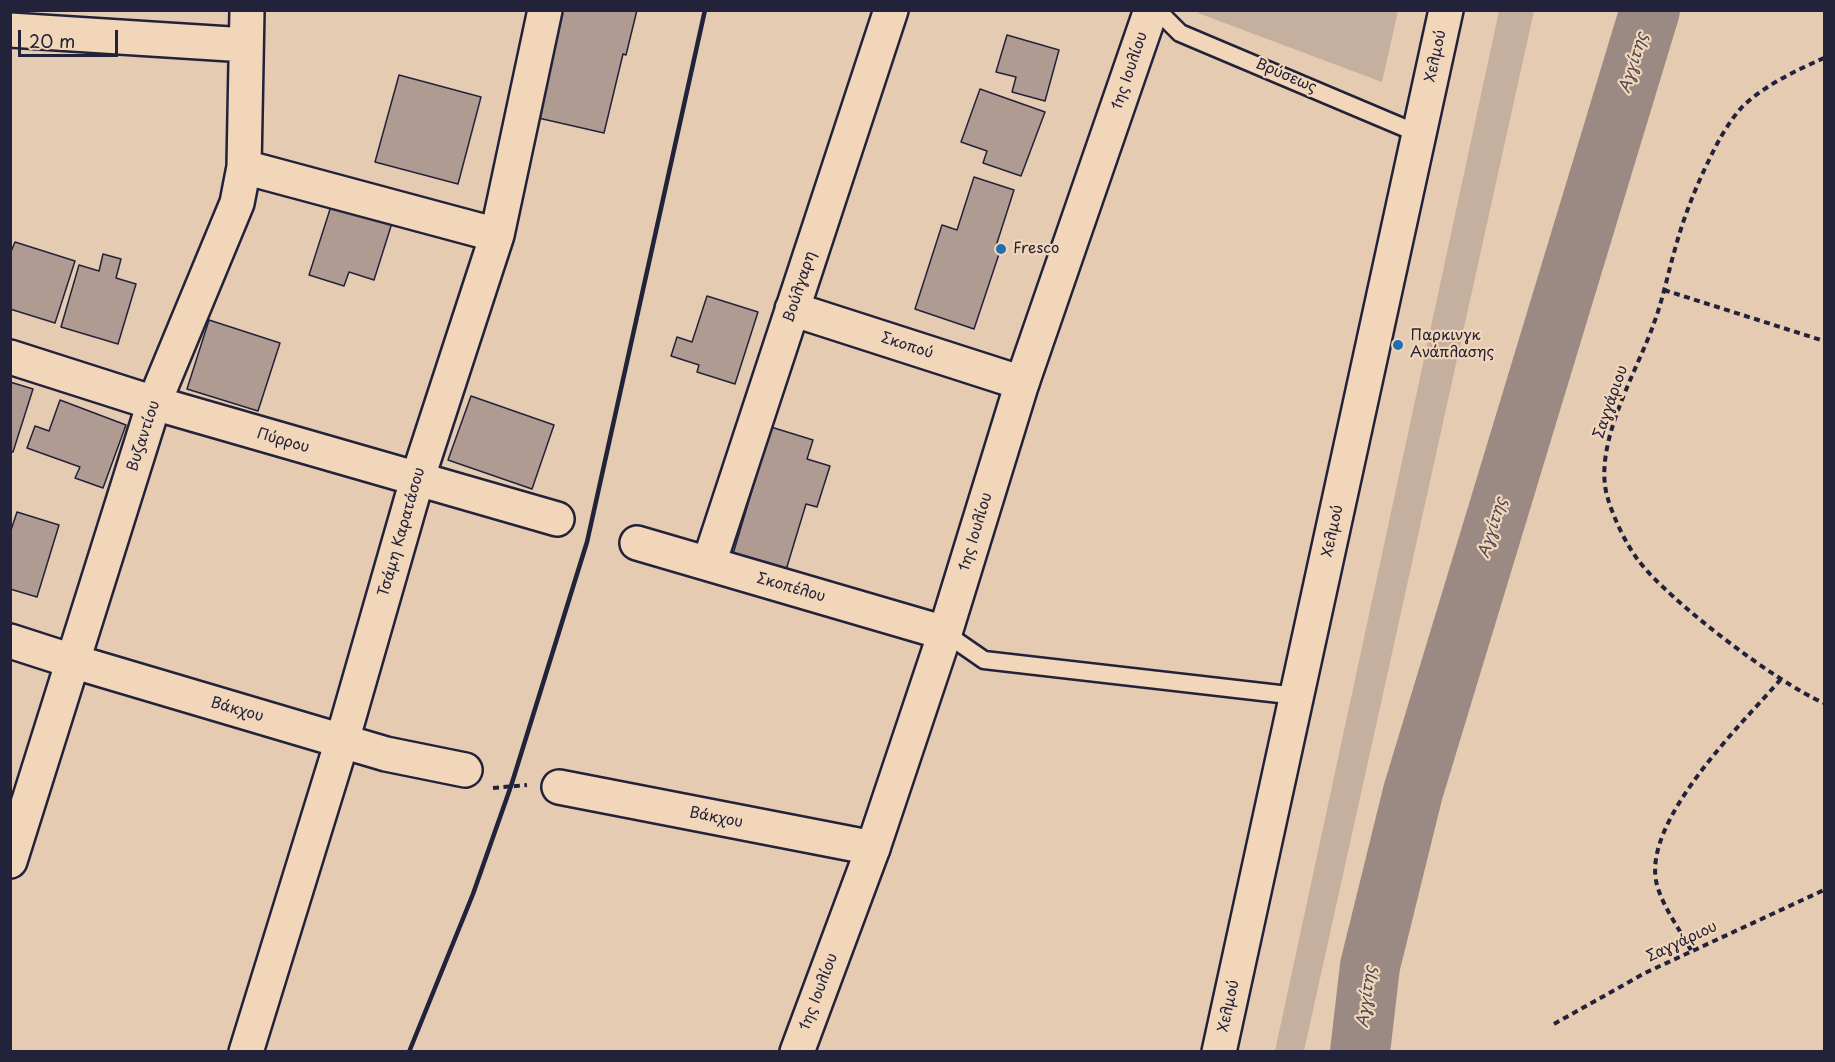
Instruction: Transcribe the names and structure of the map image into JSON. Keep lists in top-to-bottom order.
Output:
{
  "streets": {
    "street": [
      "Χελμού",
      "1ης Ιουλίου",
      "Βούλγαρη",
      "Σκοπού",
      "Βυζαντίου",
      "Πύρρου",
      "Τσάμη Καρατάσου",
      "Σκοπέλου",
      "Βάκχου"
    ],
    "lane": ["Βρύσεως"],
    "path": ["Σαγγάριου"]
  },
  "crossings": [
    ["Χελμού", "Βρύσεως"],
    ["1ης Ιουλίου", "Σκοπού"],
    ["1ης Ιουλίου", "Σκοπέλου"],
    ["1ης Ιουλίου", "Βάκχου"],
    ["Βούλγαρη", "Σκοπού"],
    ["Βούλγαρη", "Σκοπέλου"],
    ["Βυζαντίου", "Πύρρου"],
    ["Βυζαντίου", "Βάκχου"],
    ["Πύρρου", "Τσάμη Καρατάσου"],
    ["Τσάμη Καρατάσου", "Βάκχου"]
  ],
  "water": ["Αγγίτης"],
  "places": ["Fresco", "Παρκινγκ Ανάπλασης"],
  "scale_bar": "20 m"
}
